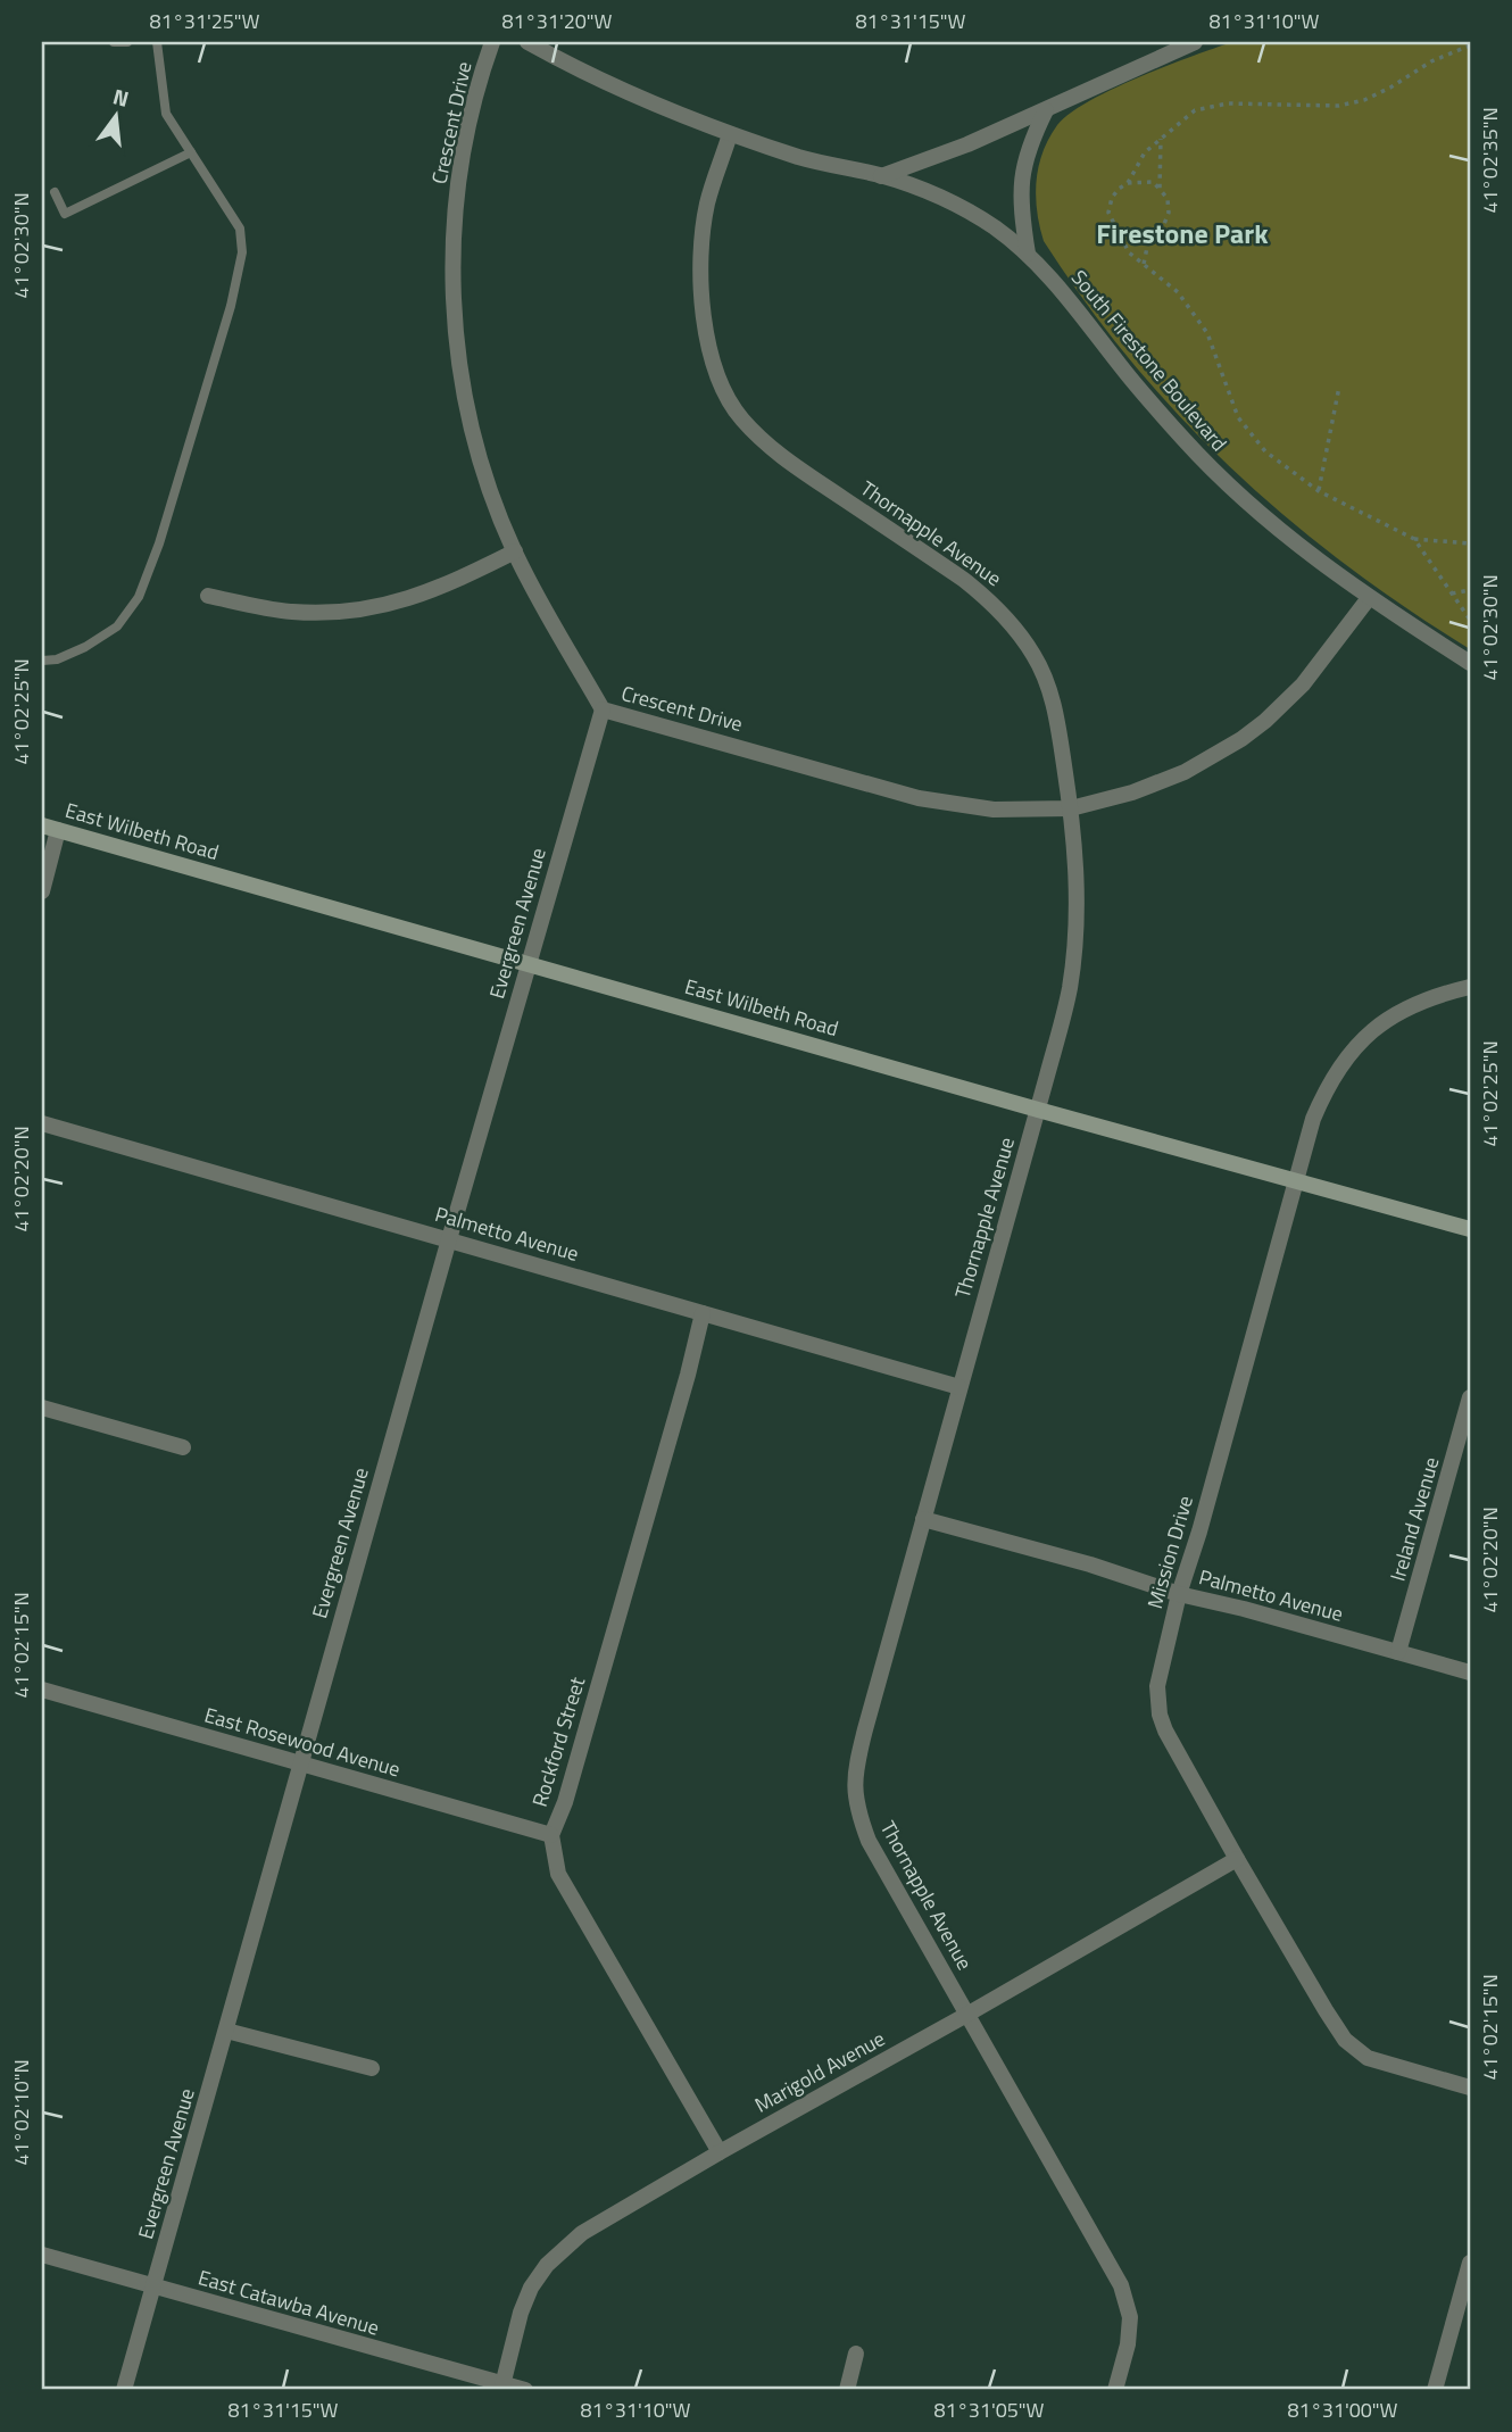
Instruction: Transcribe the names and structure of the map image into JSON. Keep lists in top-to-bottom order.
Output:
{
  "streets": {
    "main road": ["East Wilbeth Road"],
    "street": [
      "Crescent Drive",
      "South Firestone Boulevard",
      "Thornapple Avenue",
      "Evergreen Avenue",
      "Palmetto Avenue",
      "Ireland Avenue",
      "Mission Drive",
      "East Rosewood Avenue",
      "Rockford Street",
      "Marigold Avenue",
      "East Catawba Avenue"
    ]
  },
  "crossings": [
    ["Crescent Drive", "South Firestone Boulevard"],
    ["Crescent Drive", "Thornapple Avenue"],
    ["Crescent Drive", "Evergreen Avenue"],
    ["South Firestone Boulevard", "Thornapple Avenue"],
    ["Thornapple Avenue", "East Wilbeth Road"],
    ["Thornapple Avenue", "Palmetto Avenue"],
    ["Thornapple Avenue", "Marigold Avenue"],
    ["East Wilbeth Road", "Evergreen Avenue"],
    ["East Wilbeth Road", "Mission Drive"],
    ["Evergreen Avenue", "Palmetto Avenue"],
    ["Evergreen Avenue", "East Rosewood Avenue"],
    ["Evergreen Avenue", "East Catawba Avenue"],
    ["Palmetto Avenue", "Ireland Avenue"],
    ["Palmetto Avenue", "Mission Drive"],
    ["Palmetto Avenue", "Rockford Street"],
    ["Mission Drive", "Marigold Avenue"],
    ["East Rosewood Avenue", "Rockford Street"],
    ["Rockford Street", "Marigold Avenue"],
    ["Marigold Avenue", "East Catawba Avenue"]
  ],
  "districts": ["Firestone Park"],
  "north": "top",
  "coordinates": [
    "81°31'25\"W",
    "81°31'20\"W",
    "81°31'15\"W",
    "81°31'10\"W",
    "41°02'35\"N",
    "41°02'30\"N",
    "41°02'25\"N",
    "41°02'20\"N",
    "41°02'15\"N",
    "41°02'10\"N",
    "81°31'05\"W",
    "81°31'00\"W"
  ]
}
